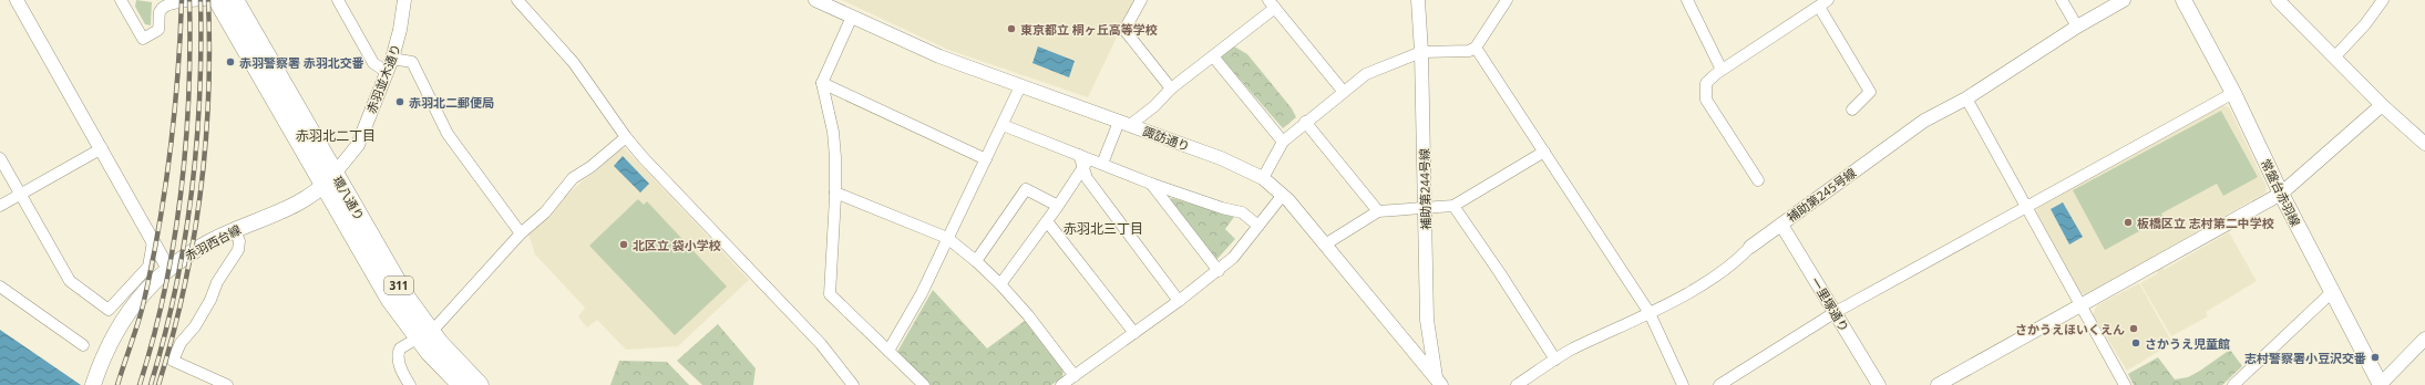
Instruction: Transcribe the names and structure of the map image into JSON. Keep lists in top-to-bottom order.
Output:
{
  "streets": {
    "main road": [
      "常盤台赤羽線",
      "環八通り",
      "赤羽西台線",
      "311"
    ],
    "street": [
      "赤羽並木通り",
      "諏訪通り",
      "補助第244号線",
      "補助第245号線",
      "一里塚通り"
    ]
  },
  "crossings": [
    ["赤羽並木通り", "環八通り"],
    ["赤羽並木通り", "赤羽西台線"],
    ["諏訪通り", "補助第244号線"],
    ["補助第245号線", "一里塚通り"],
    ["環八通り", "赤羽西台線"]
  ],
  "districts": ["赤羽北二丁目", "赤羽北三丁目"],
  "places": [
    "東京都立 桐ヶ丘高等学校",
    "赤羽警察署 赤羽北交番",
    "赤羽北二郵便局",
    "板橋区立 志村第二中学校",
    "北区立 袋小学校",
    "さかうえほいくえん",
    "さかうえ児童館",
    "志村警察署小豆沢交番"
  ]
}
